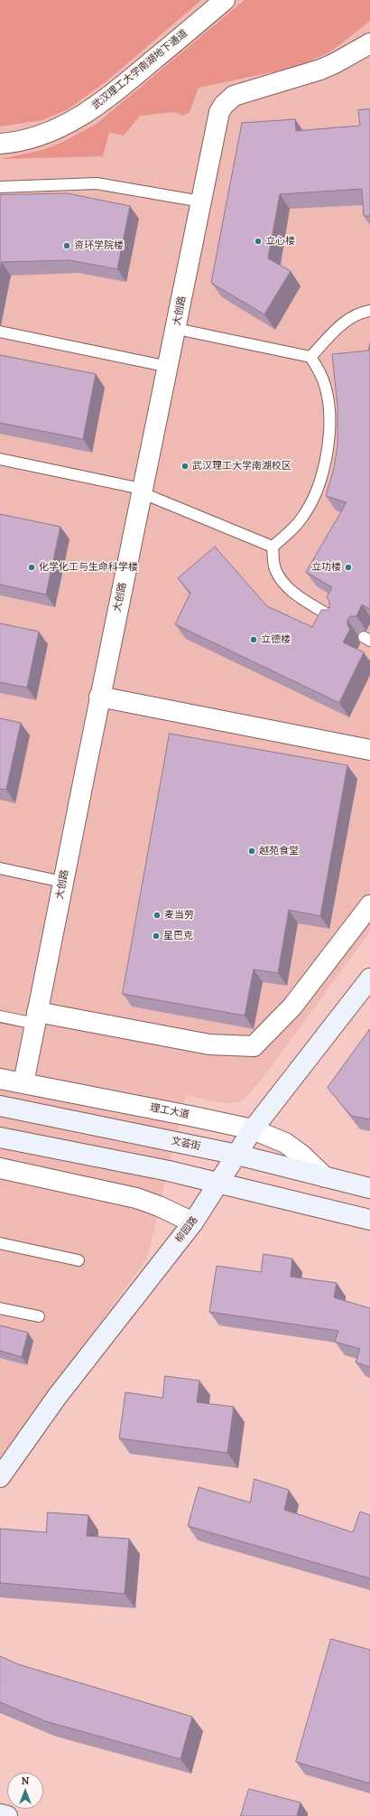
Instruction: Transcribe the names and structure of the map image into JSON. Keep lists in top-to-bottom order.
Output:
{
  "streets": {
    "main road": ["文荟街", "柳园路"],
    "street": ["武汉理工大学南湖地下通道", "大创路", "理工大道"]
  },
  "crossings": [
    ["大创路", "理工大道"],
    ["理工大道", "文荟街"],
    ["理工大道", "柳园路"],
    ["文荟街", "柳园路"]
  ],
  "places": [
    "立心楼",
    "资环学院楼",
    "武汉理工大学南湖校区",
    "化学化工与生命科学楼",
    "立功楼",
    "立德楼",
    "越苑食堂",
    "麦当劳",
    "星巴克"
  ],
  "north": "top"
}
